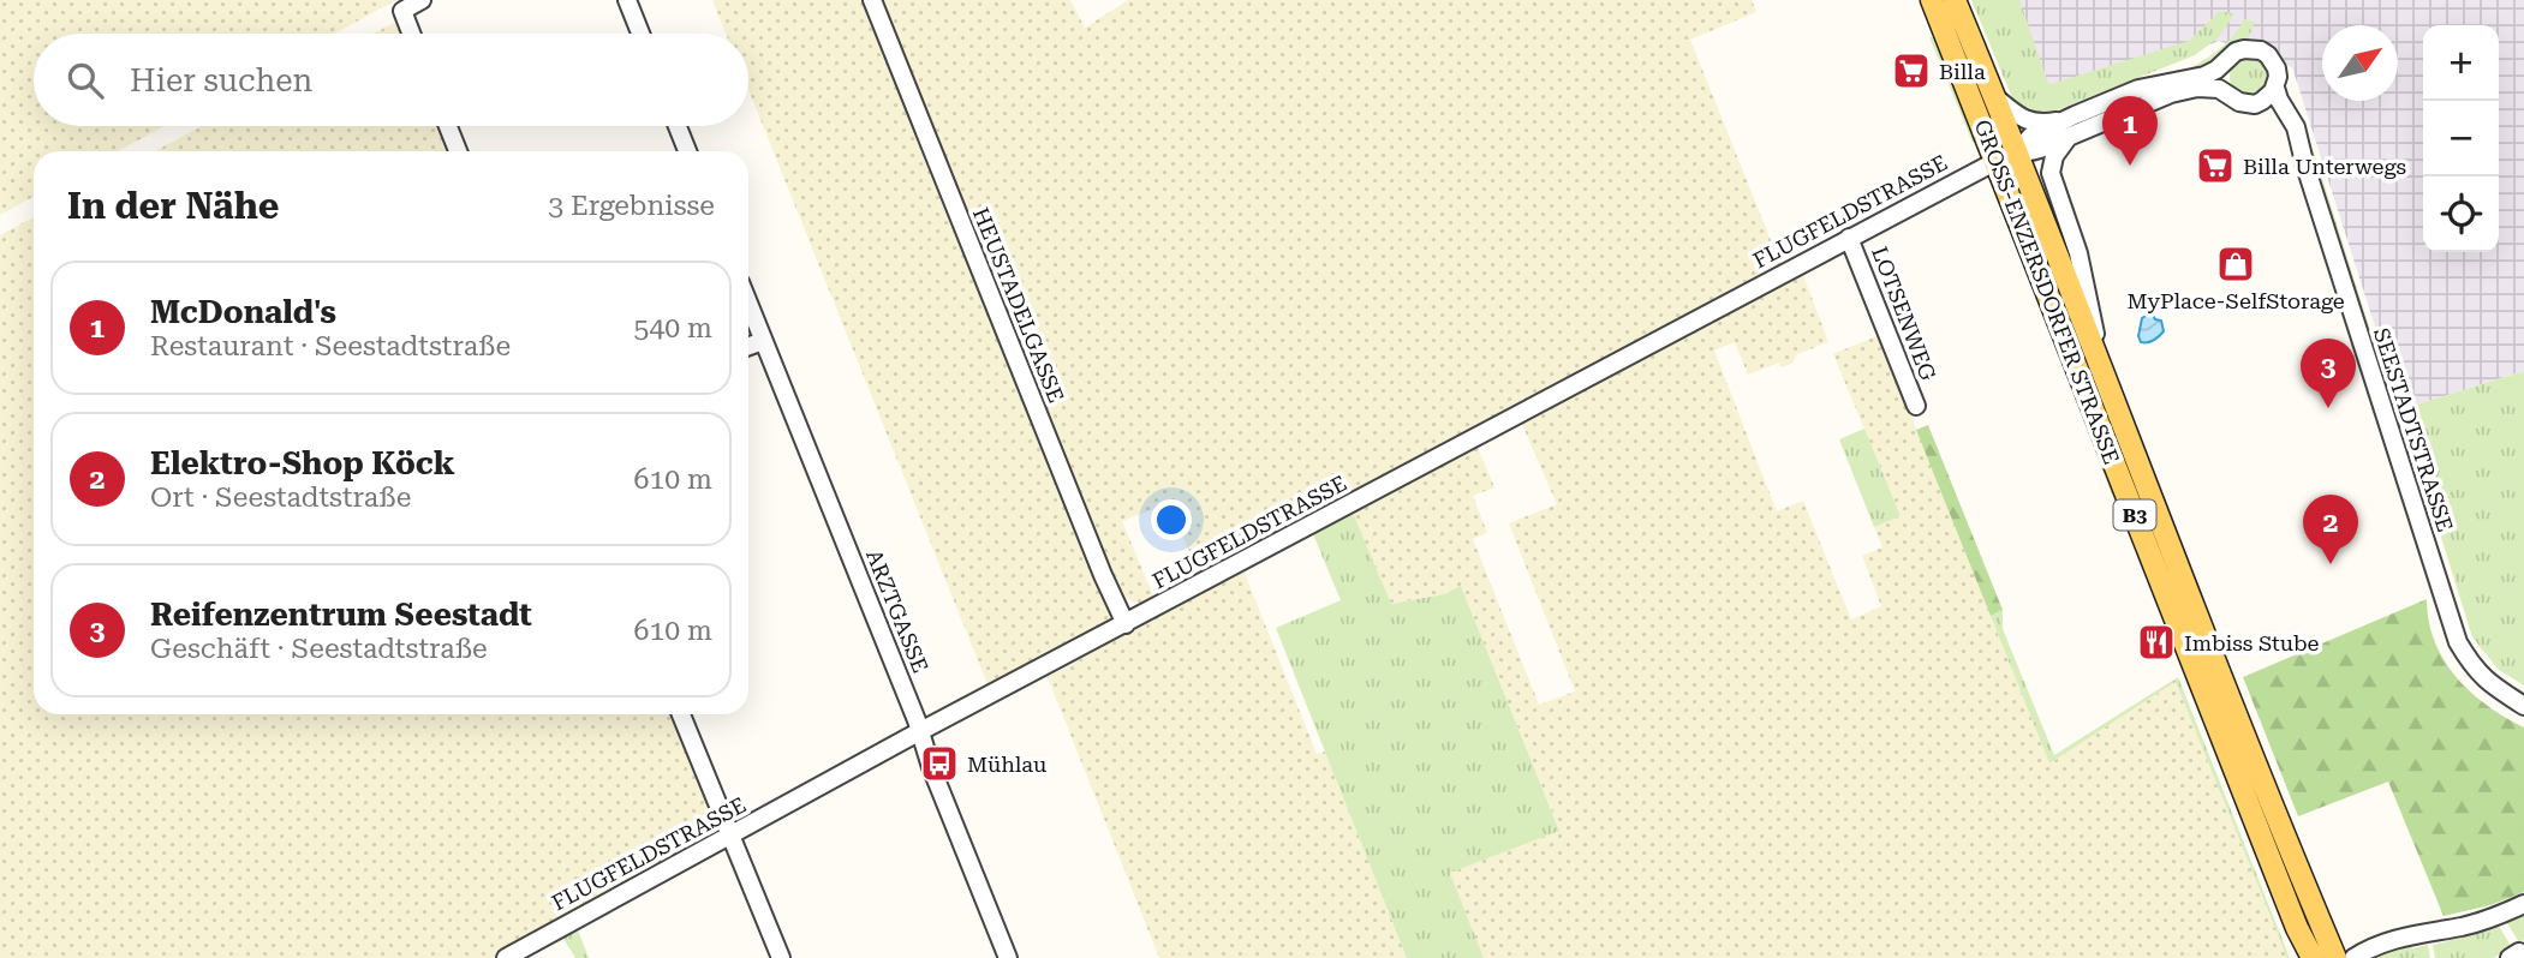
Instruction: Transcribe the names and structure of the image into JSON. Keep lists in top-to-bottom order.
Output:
{
  "streets": {
    "main road": ["GROSS-ENZERSDORFER STRASSE", "B3"],
    "street": [
      "FLUGFELDSTRASSE",
      "HEUSTADELGASSE",
      "LOTSENWEG",
      "SEESTADTSTRASSE",
      "ARZTGASSE"
    ]
  },
  "crossings": [
    ["FLUGFELDSTRASSE", "GROSS-ENZERSDORFER STRASSE"],
    ["FLUGFELDSTRASSE", "HEUSTADELGASSE"],
    ["FLUGFELDSTRASSE", "LOTSENWEG"],
    ["FLUGFELDSTRASSE", "SEESTADTSTRASSE"],
    ["FLUGFELDSTRASSE", "ARZTGASSE"],
    ["GROSS-ENZERSDORFER STRASSE", "SEESTADTSTRASSE"]
  ],
  "places": {
    "supermarket": ["Billa", "Billa Unterwegs"],
    "shop": ["MyPlace-SelfStorage"],
    "restaurant": ["Imbiss Stube"],
    "bus stop": ["Mühlau"]
  },
  "north": "top right",
  "page": {
    "map_buttons": ["+", "−"],
    "search": "Hier suchen",
    "pins": ["1", "3", "2"],
    "heading": ["In der Nähe", "3 Ergebnisse"],
    "list": [
      {
        "mark": "1",
        "name": "McDonald's",
        "note": "Restaurant · Seestadtstraße",
        "value": "540 m"
      },
      {
        "mark": "2",
        "name": "Elektro-Shop Köck",
        "note": "Ort · Seestadtstraße",
        "value": "610 m"
      },
      {
        "mark": "3",
        "name": "Reifenzentrum Seestadt",
        "note": "Geschäft · Seestadtstraße",
        "value": "610 m"
      }
    ]
  }
}
